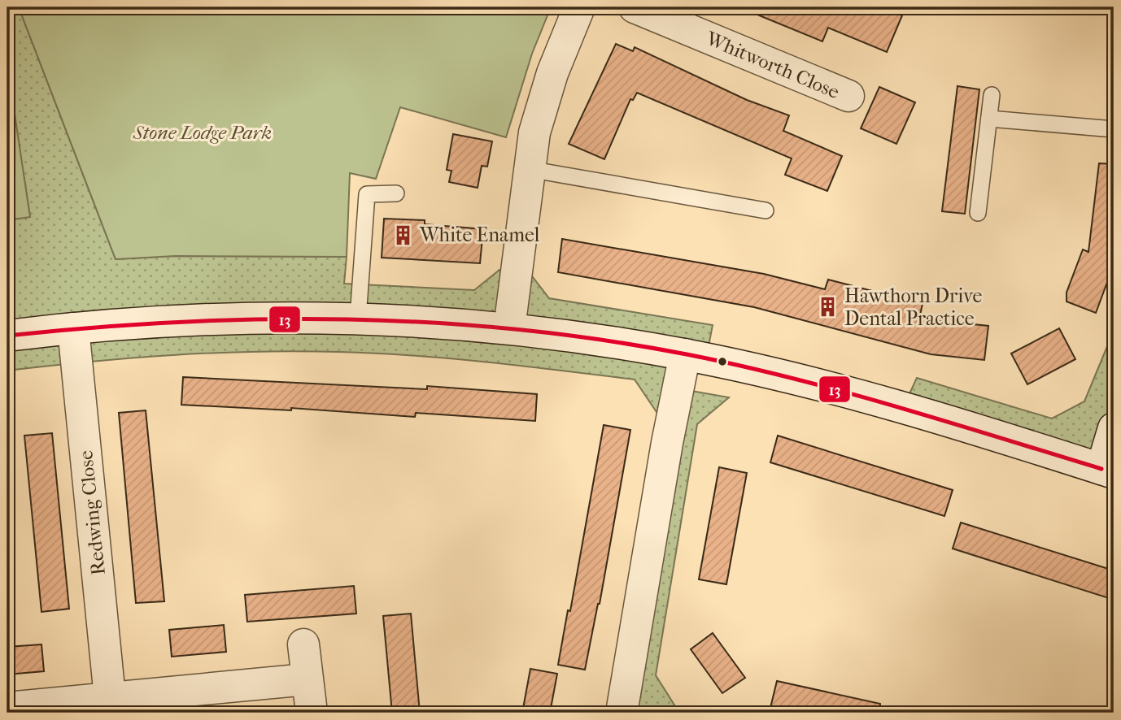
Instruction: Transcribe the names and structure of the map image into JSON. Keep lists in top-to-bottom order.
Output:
{
  "streets": {
    "street": ["Whitworth Close", "Redwing Close"]
  },
  "parks": ["Stone Lodge Park"],
  "places": {
    "building": ["White Enamel", "Hawthorn Drive Dental Practice"]
  },
  "lines": ["transit line 13"]
}
